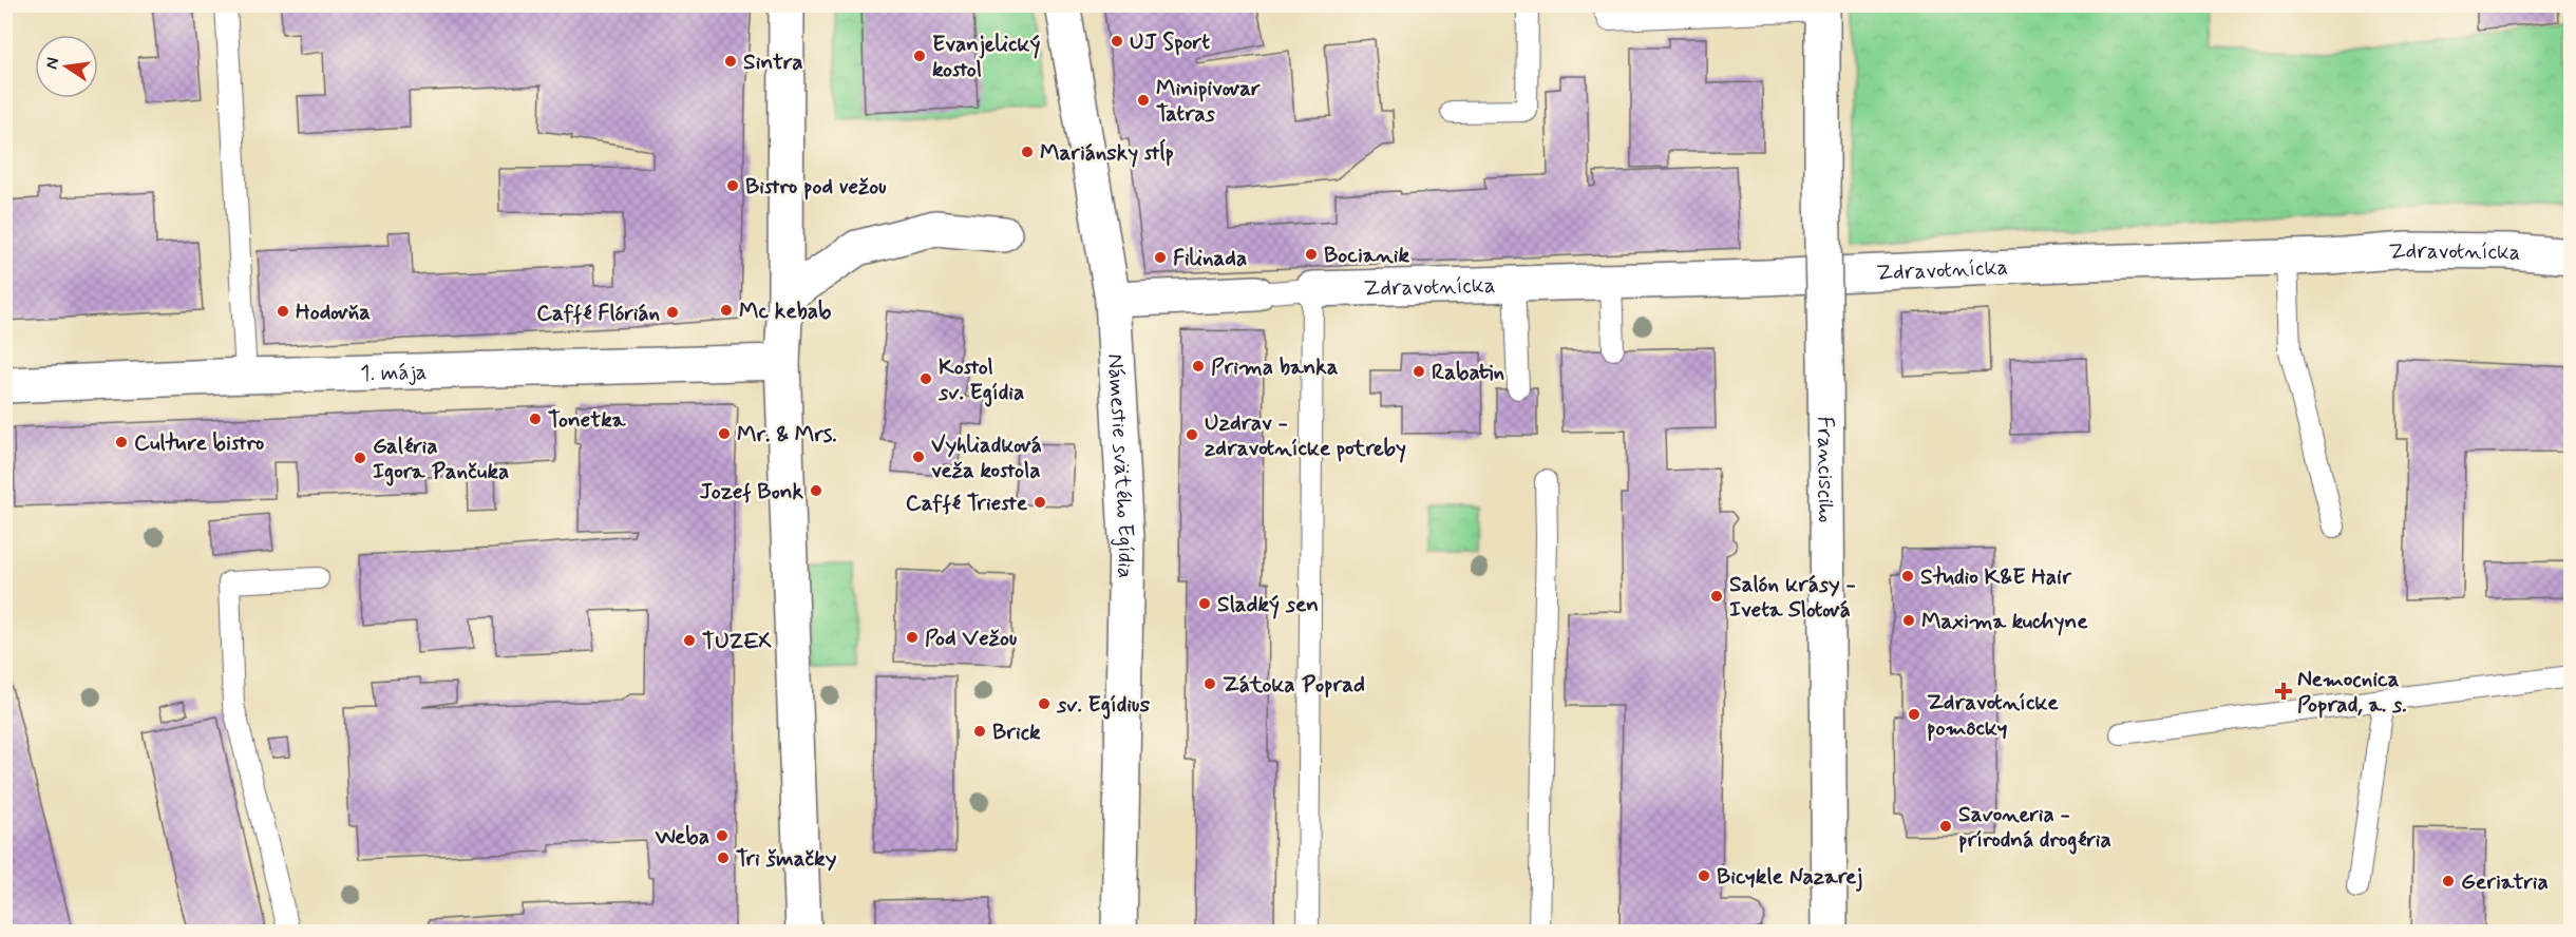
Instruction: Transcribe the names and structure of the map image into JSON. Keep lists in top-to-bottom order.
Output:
{
  "streets": {
    "street": [
      "Zdravotnícka",
      "1. mája",
      "Námestie svätého Egídia",
      "Francisciho"
    ]
  },
  "places": {
    "other": [
      "UJ Sport",
      "Evanjelický kostol",
      "Sintra",
      "Minipivovar Tatras",
      "Mariánsky stĺp",
      "Bistro pod vežou",
      "Bocianik",
      "Filinada",
      "Mc kebab",
      "Hodovňa",
      "Caffé Flórián",
      "Prima banka",
      "Rabatin",
      "Kostol sv. Egídia",
      "Tonetka",
      "Mr. & Mrs.",
      "Uzdrav - zdravotnícke potreby",
      "Culture bistro",
      "Vyhliadková veža kostola",
      "Galéria Igora Pančuka",
      "Jozef Bonk",
      "Caffé Trieste",
      "Studio K&E Hair",
      "Salón krásy - Iveta Slotová",
      "Sladký sen",
      "Maxima kuchyne",
      "Pod Vežou",
      "TUZEX",
      "Zátoka Poprad",
      "sv. Egídius",
      "Zdravotnícke pomôcky",
      "Brick",
      "Savoneria - prírodná drogéria",
      "Weba",
      "Tri šmačky",
      "Bicykle Nazarej",
      "Geriatria"
    ],
    "health": ["Nemocnica Poprad, a. s."]
  },
  "north": "left"
}
